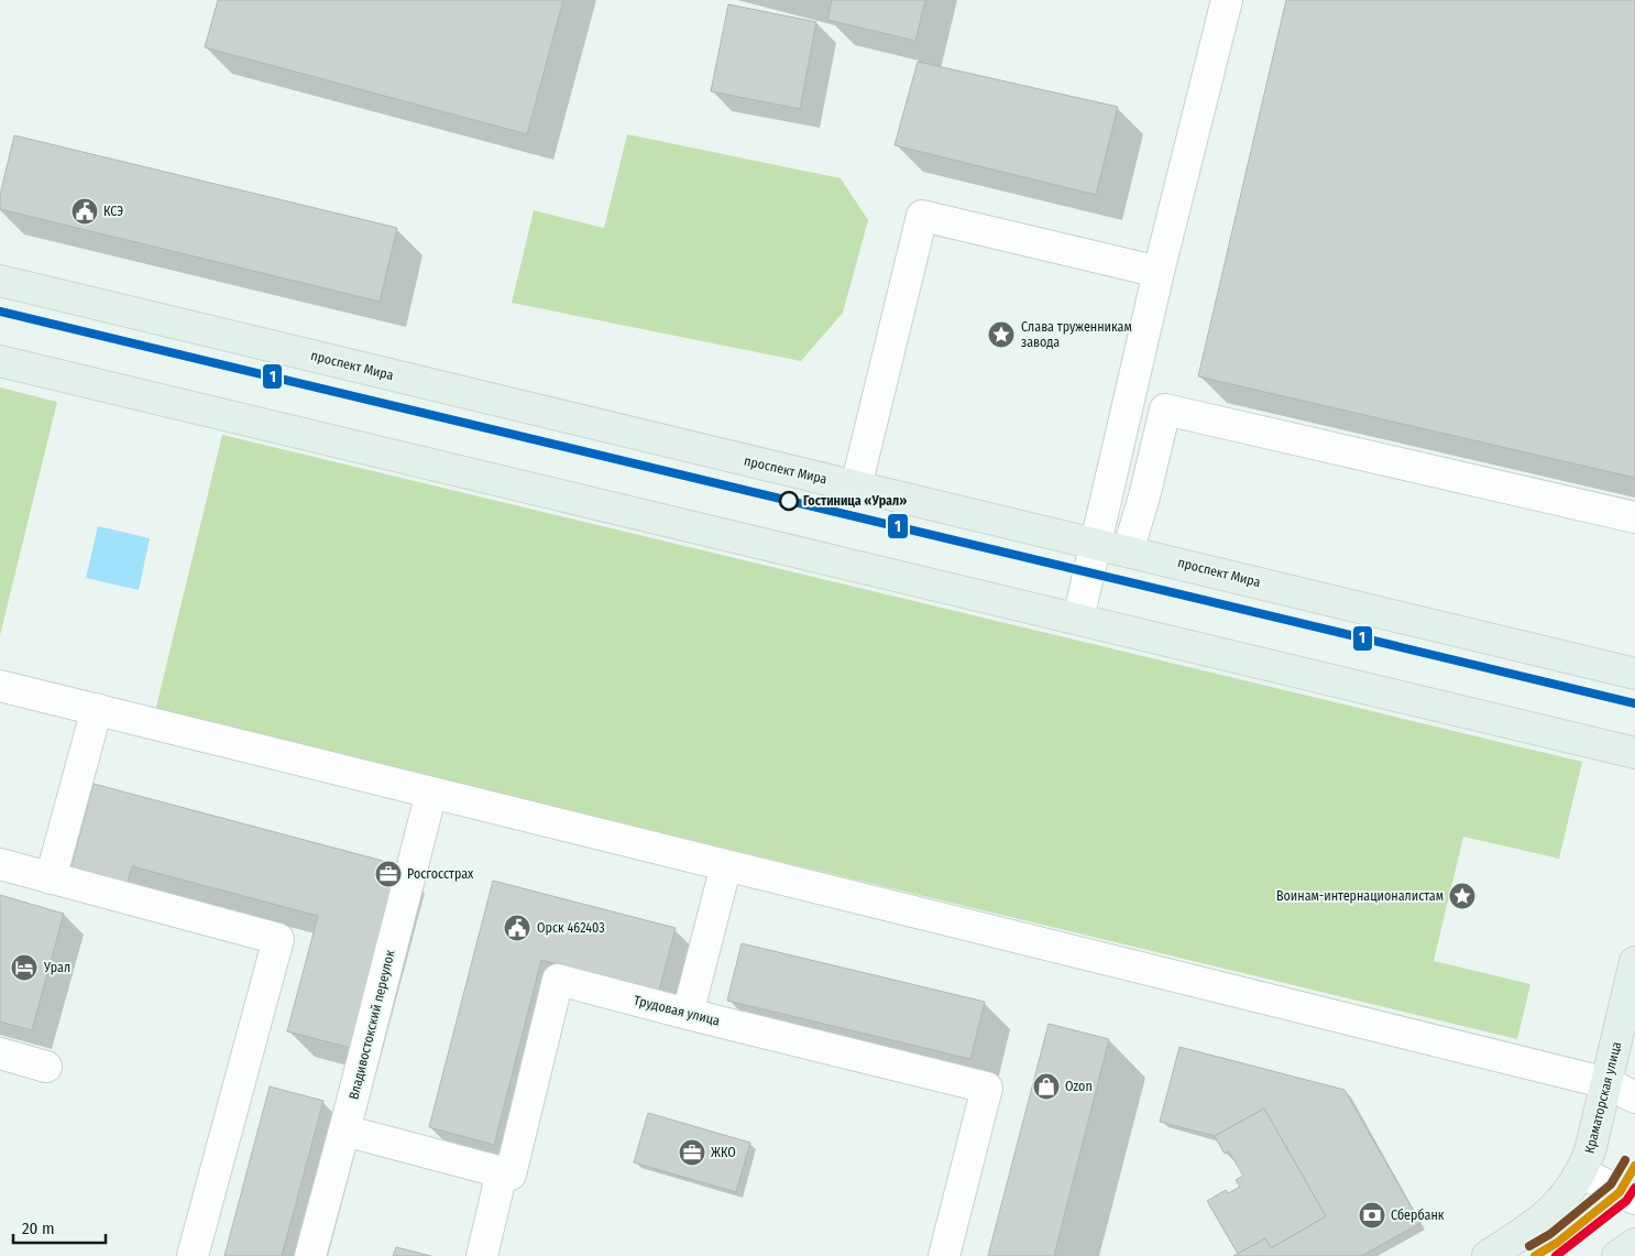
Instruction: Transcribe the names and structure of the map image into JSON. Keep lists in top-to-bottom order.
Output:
{
  "streets": {
    "main road": ["проспект Мира", "Краматорская улица"],
    "street": ["Трудовая улица", "Владивостокский переулок"]
  },
  "places": {
    "public building": ["КСЭ", "Орск 462403"],
    "place": ["Слава труженникам завода", "Воинам-интернационалистам"],
    "other": ["Гостиница «Урал»"],
    "office": ["Росгосстрах", "ЖКО"],
    "hotel": ["Урал"],
    "shop": ["Ozon"],
    "bank": ["Сбербанк"]
  },
  "lines": ["transit line 1"],
  "scale_bar": "20 m"
}
